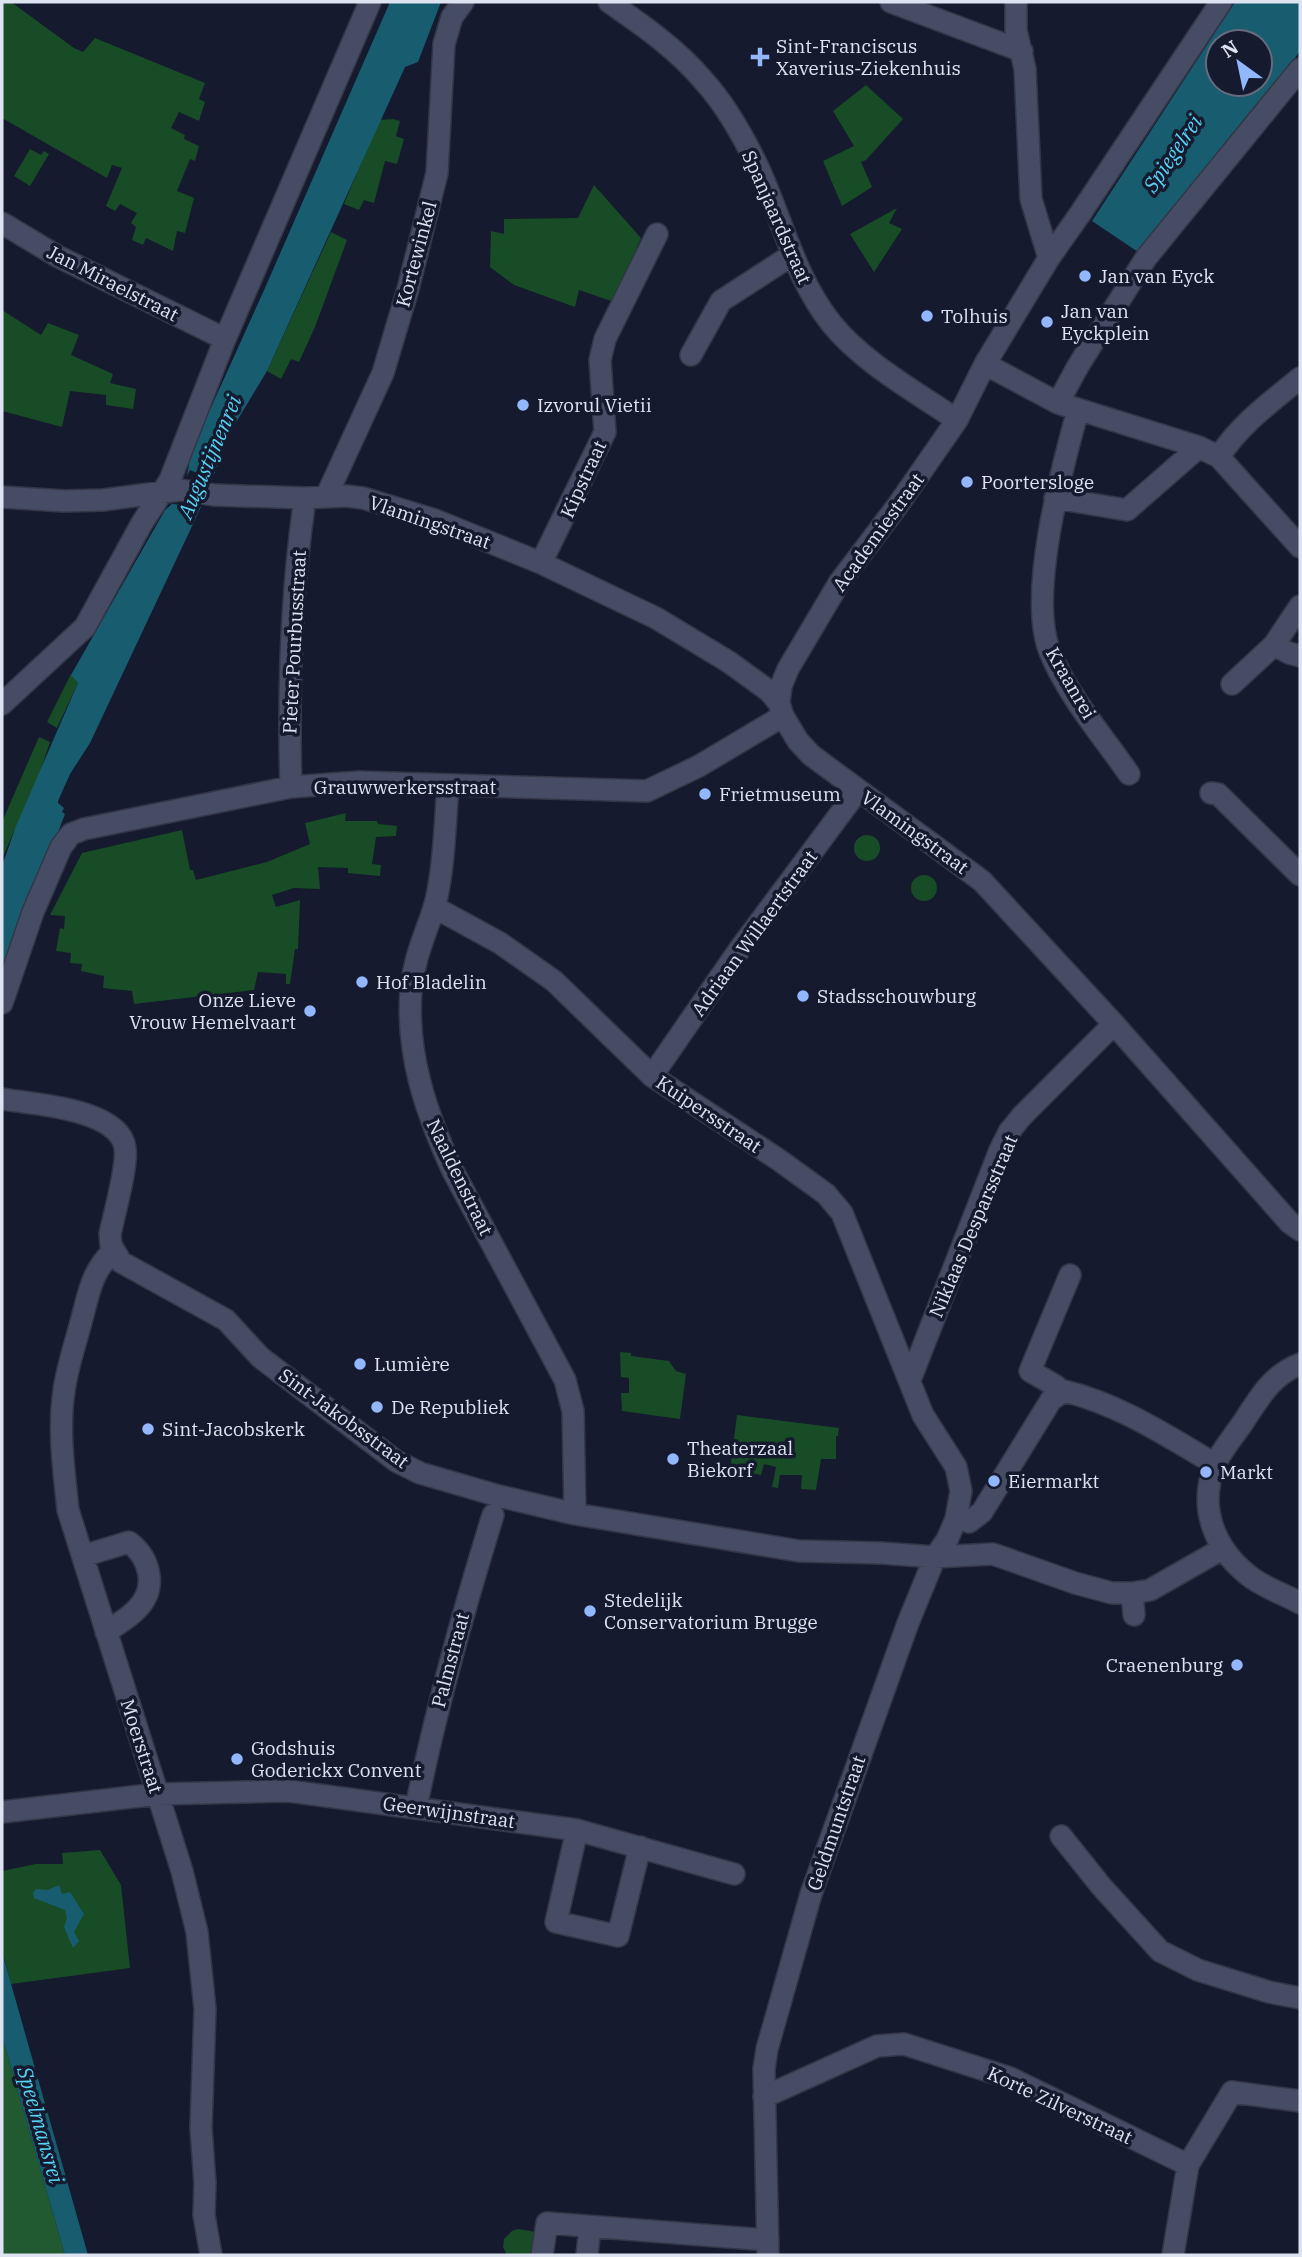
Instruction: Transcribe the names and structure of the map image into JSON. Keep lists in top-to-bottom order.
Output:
{
  "streets": {
    "street": [
      "Spanjaardstraat",
      "Kortewinkel",
      "Jan Miraelstraat",
      "Kipstraat",
      "Vlamingstraat",
      "Academiestraat",
      "Pieter Pourbusstraat",
      "Kraanrei",
      "Grauwwerkersstraat",
      "Adriaan Willaertstraat",
      "Kuipersstraat",
      "Naaldenstraat",
      "Niklaas Desparsstraat",
      "Sint-Jakobsstraat",
      "Palmstraat",
      "Moerstraat",
      "Geerwijnstraat",
      "Geldmuntstraat",
      "Korte Zilverstraat"
    ]
  },
  "crossings": [
    ["Spanjaardstraat", "Academiestraat"],
    ["Kortewinkel", "Vlamingstraat"],
    ["Kortewinkel", "Pieter Pourbusstraat"],
    ["Kipstraat", "Vlamingstraat"],
    ["Vlamingstraat", "Academiestraat"],
    ["Vlamingstraat", "Pieter Pourbusstraat"],
    ["Vlamingstraat", "Grauwwerkersstraat"],
    ["Vlamingstraat", "Adriaan Willaertstraat"],
    ["Vlamingstraat", "Niklaas Desparsstraat"],
    ["Academiestraat", "Grauwwerkersstraat"],
    ["Pieter Pourbusstraat", "Grauwwerkersstraat"],
    ["Grauwwerkersstraat", "Naaldenstraat"],
    ["Adriaan Willaertstraat", "Kuipersstraat"],
    ["Kuipersstraat", "Naaldenstraat"],
    ["Kuipersstraat", "Niklaas Desparsstraat"],
    ["Naaldenstraat", "Sint-Jakobsstraat"],
    ["Sint-Jakobsstraat", "Moerstraat"],
    ["Sint-Jakobsstraat", "Geldmuntstraat"],
    ["Palmstraat", "Geerwijnstraat"],
    ["Moerstraat", "Geerwijnstraat"],
    ["Geldmuntstraat", "Korte Zilverstraat"]
  ],
  "water": ["Spiegelrei", "Augustijnenrei", "Speelmansrei"],
  "places": {
    "health": ["Sint-Franciscus Xaverius-Ziekenhuis"],
    "other": [
      "Jan van Eyck",
      "Tolhuis",
      "Jan van Eyckplein",
      "Izvorul Vietii",
      "Poortersloge",
      "Frietmuseum",
      "Hof Bladelin",
      "Stadsschouwburg",
      "Onze Lieve Vrouw Hemelvaart",
      "Lumière",
      "De Republiek",
      "Sint-Jacobskerk",
      "Theaterzaal Biekorf",
      "Markt",
      "Eiermarkt",
      "Stedelijk Conservatorium Brugge",
      "Craenenburg",
      "Godshuis Goderickx Convent"
    ]
  },
  "north": "top left"
}
